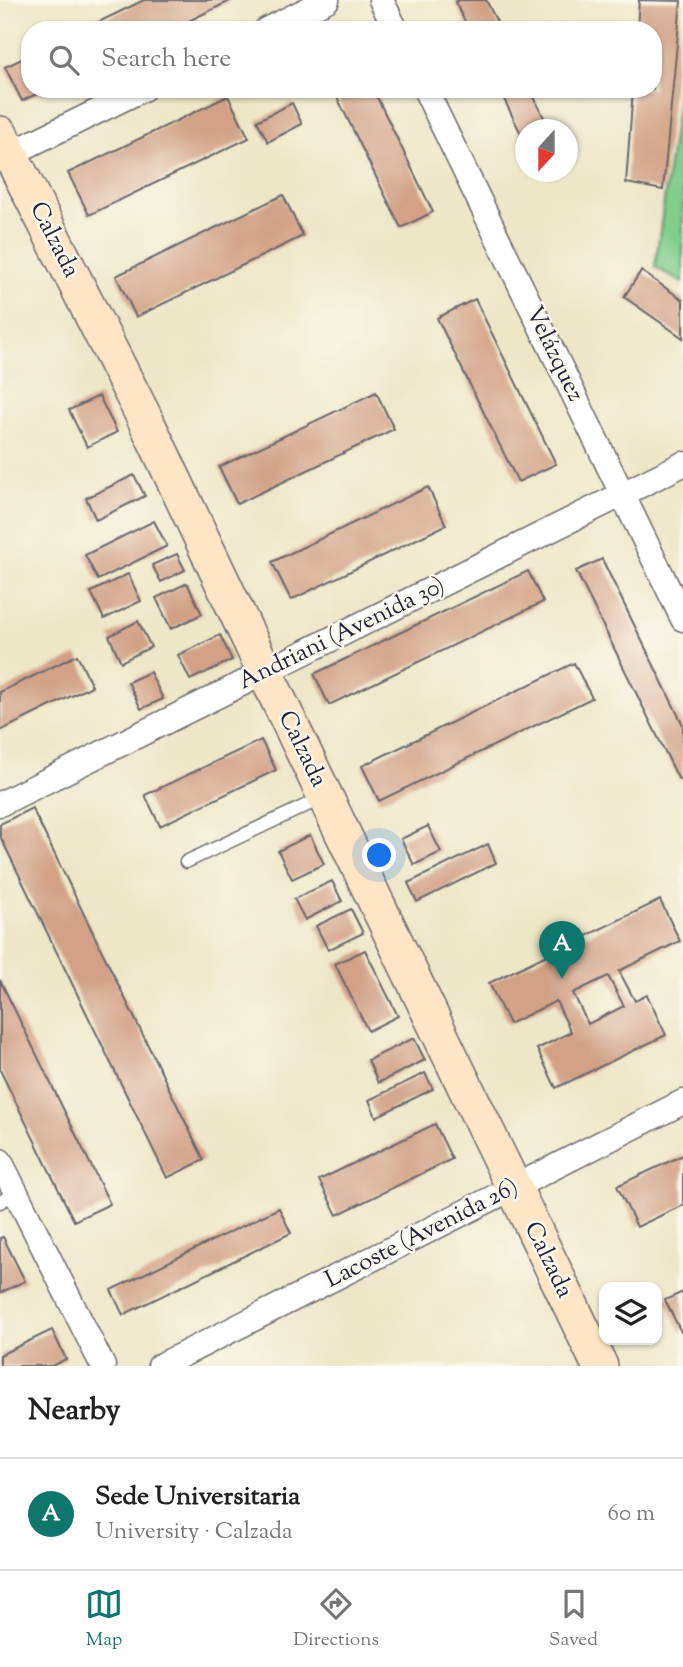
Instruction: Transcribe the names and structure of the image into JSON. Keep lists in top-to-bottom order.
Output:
{
  "streets": {
    "street": [
      "Calzada",
      "Velázquez",
      "Andriani (Avenida 30)",
      "Lacoste (Avenida 26)"
    ]
  },
  "crossings": [
    ["Calzada", "Andriani (Avenida 30)"],
    ["Calzada", "Lacoste (Avenida 26)"],
    ["Velázquez", "Andriani (Avenida 30)"]
  ],
  "north": "bottom",
  "page": {
    "search": "Search here",
    "pins": "A",
    "heading": "Nearby",
    "list": [
      {
        "mark": "A",
        "name": "Sede Universitaria",
        "note": "University · Calzada",
        "value": "60 m"
      }
    ],
    "nav": ["Map", "Directions", "Saved"]
  }
}
